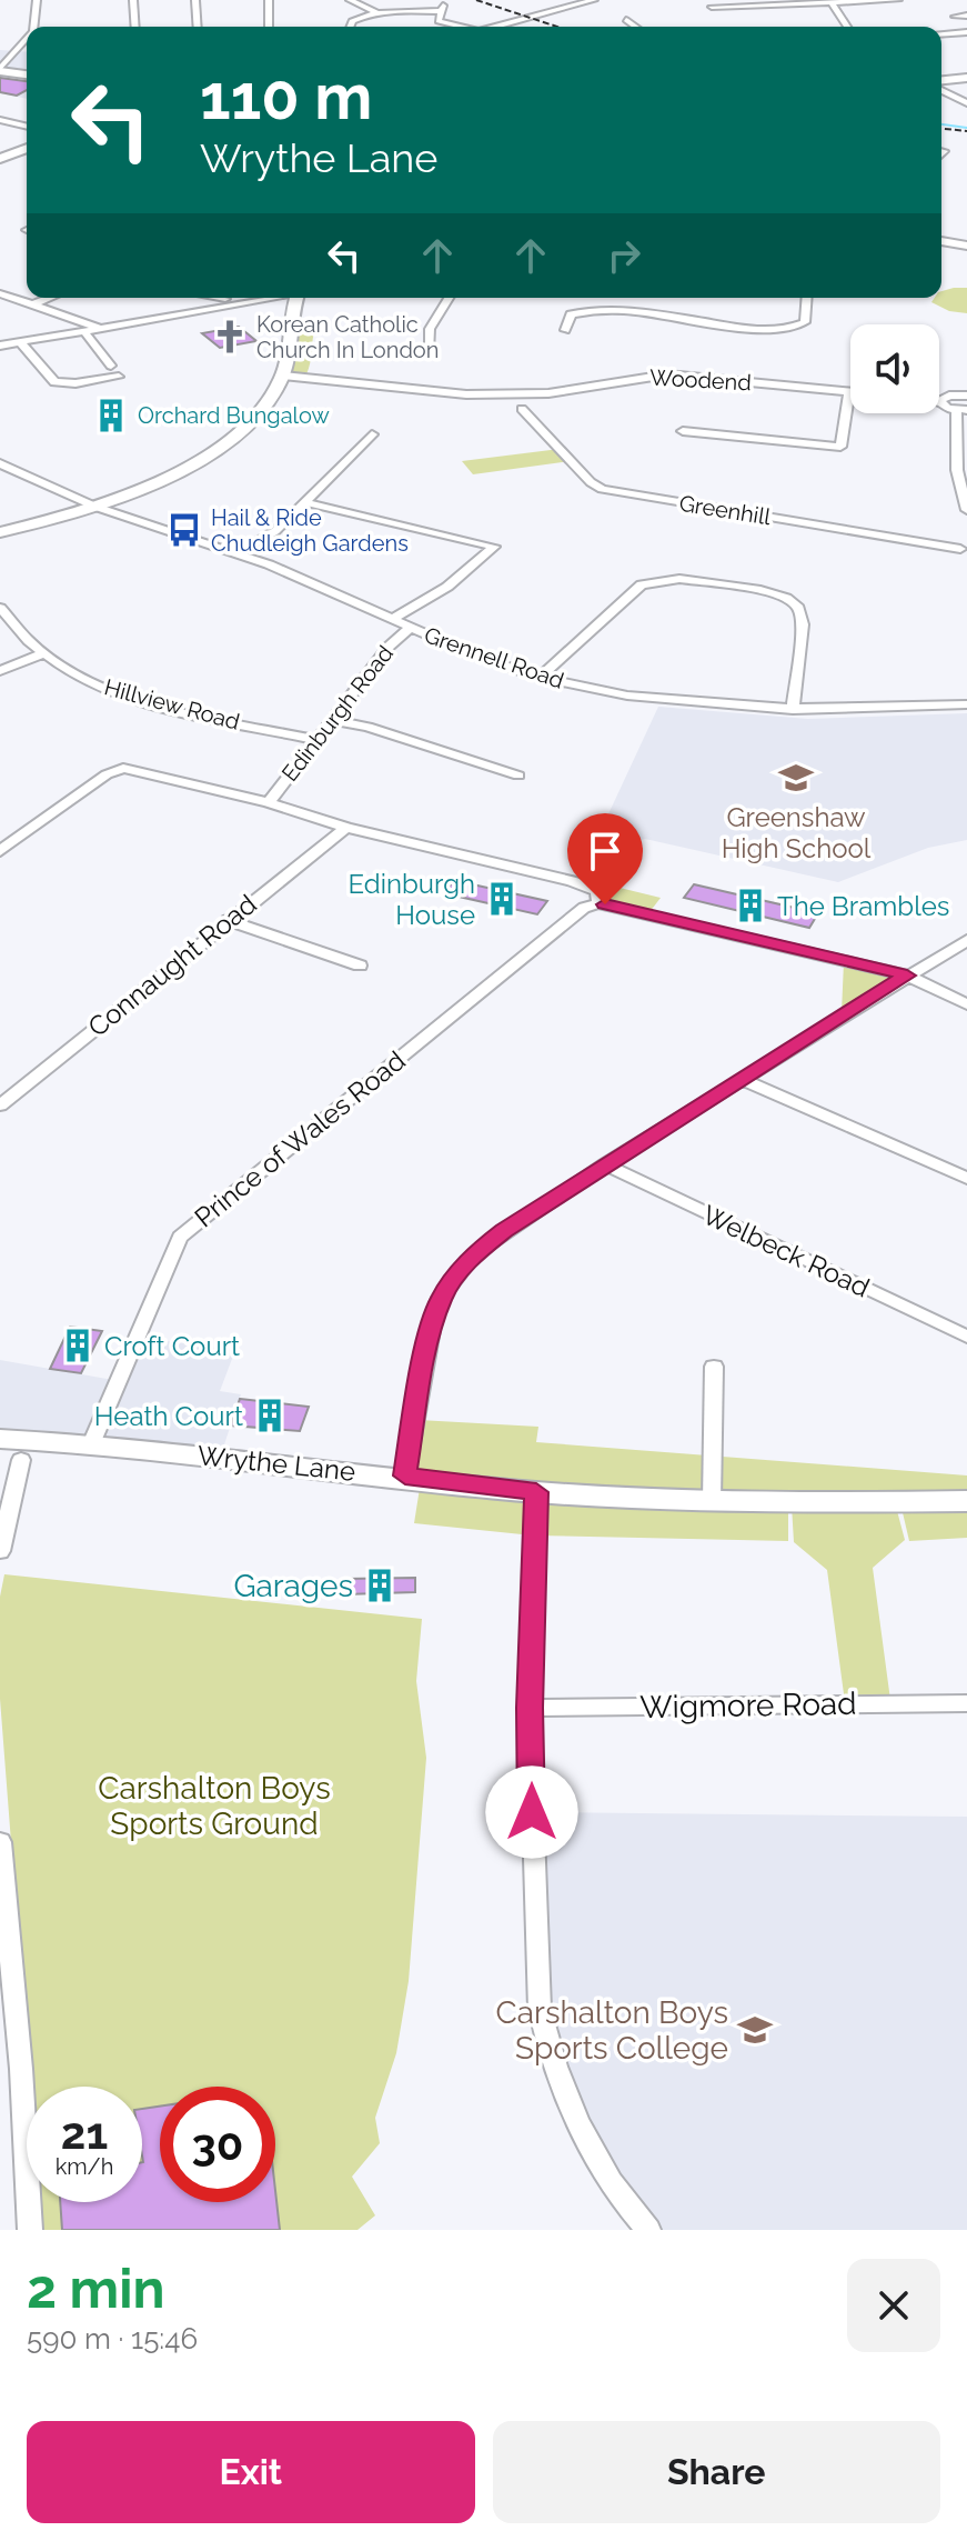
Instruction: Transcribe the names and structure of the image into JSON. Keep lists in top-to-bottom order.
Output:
{
  "streets": {
    "street": [
      "Woodend",
      "Greenhill",
      "Grennell Road",
      "Hillview Road",
      "Edinburgh Road",
      "Connaught Road",
      "Prince of Wales Road",
      "Welbeck Road",
      "Wrythe Lane",
      "Wigmore Road"
    ]
  },
  "crossings": [
    ["Woodend", "Greenhill"],
    ["Grennell Road", "Edinburgh Road"],
    ["Hillview Road", "Edinburgh Road"],
    ["Prince of Wales Road", "Wrythe Lane"]
  ],
  "parks": ["Carshalton Boys Sports Ground"],
  "places": {
    "church": ["Korean Catholic Church In London"],
    "building": [
      "Orchard Bungalow",
      "Edinburgh House",
      "The Brambles",
      "Croft Court",
      "Heath Court",
      "Garages"
    ],
    "bus stop": ["Hail & Ride Chudleigh Gardens"],
    "school or university": ["Greenshaw High School", "Carshalton Boys Sports College"]
  },
  "page": {
    "turn": ["110 m", "Wrythe Lane"],
    "speed": "21 km/h",
    "limit": "30",
    "heading": ["2 min", "590 m · 15:46"],
    "buttons": ["Exit", "Share"]
  }
}
